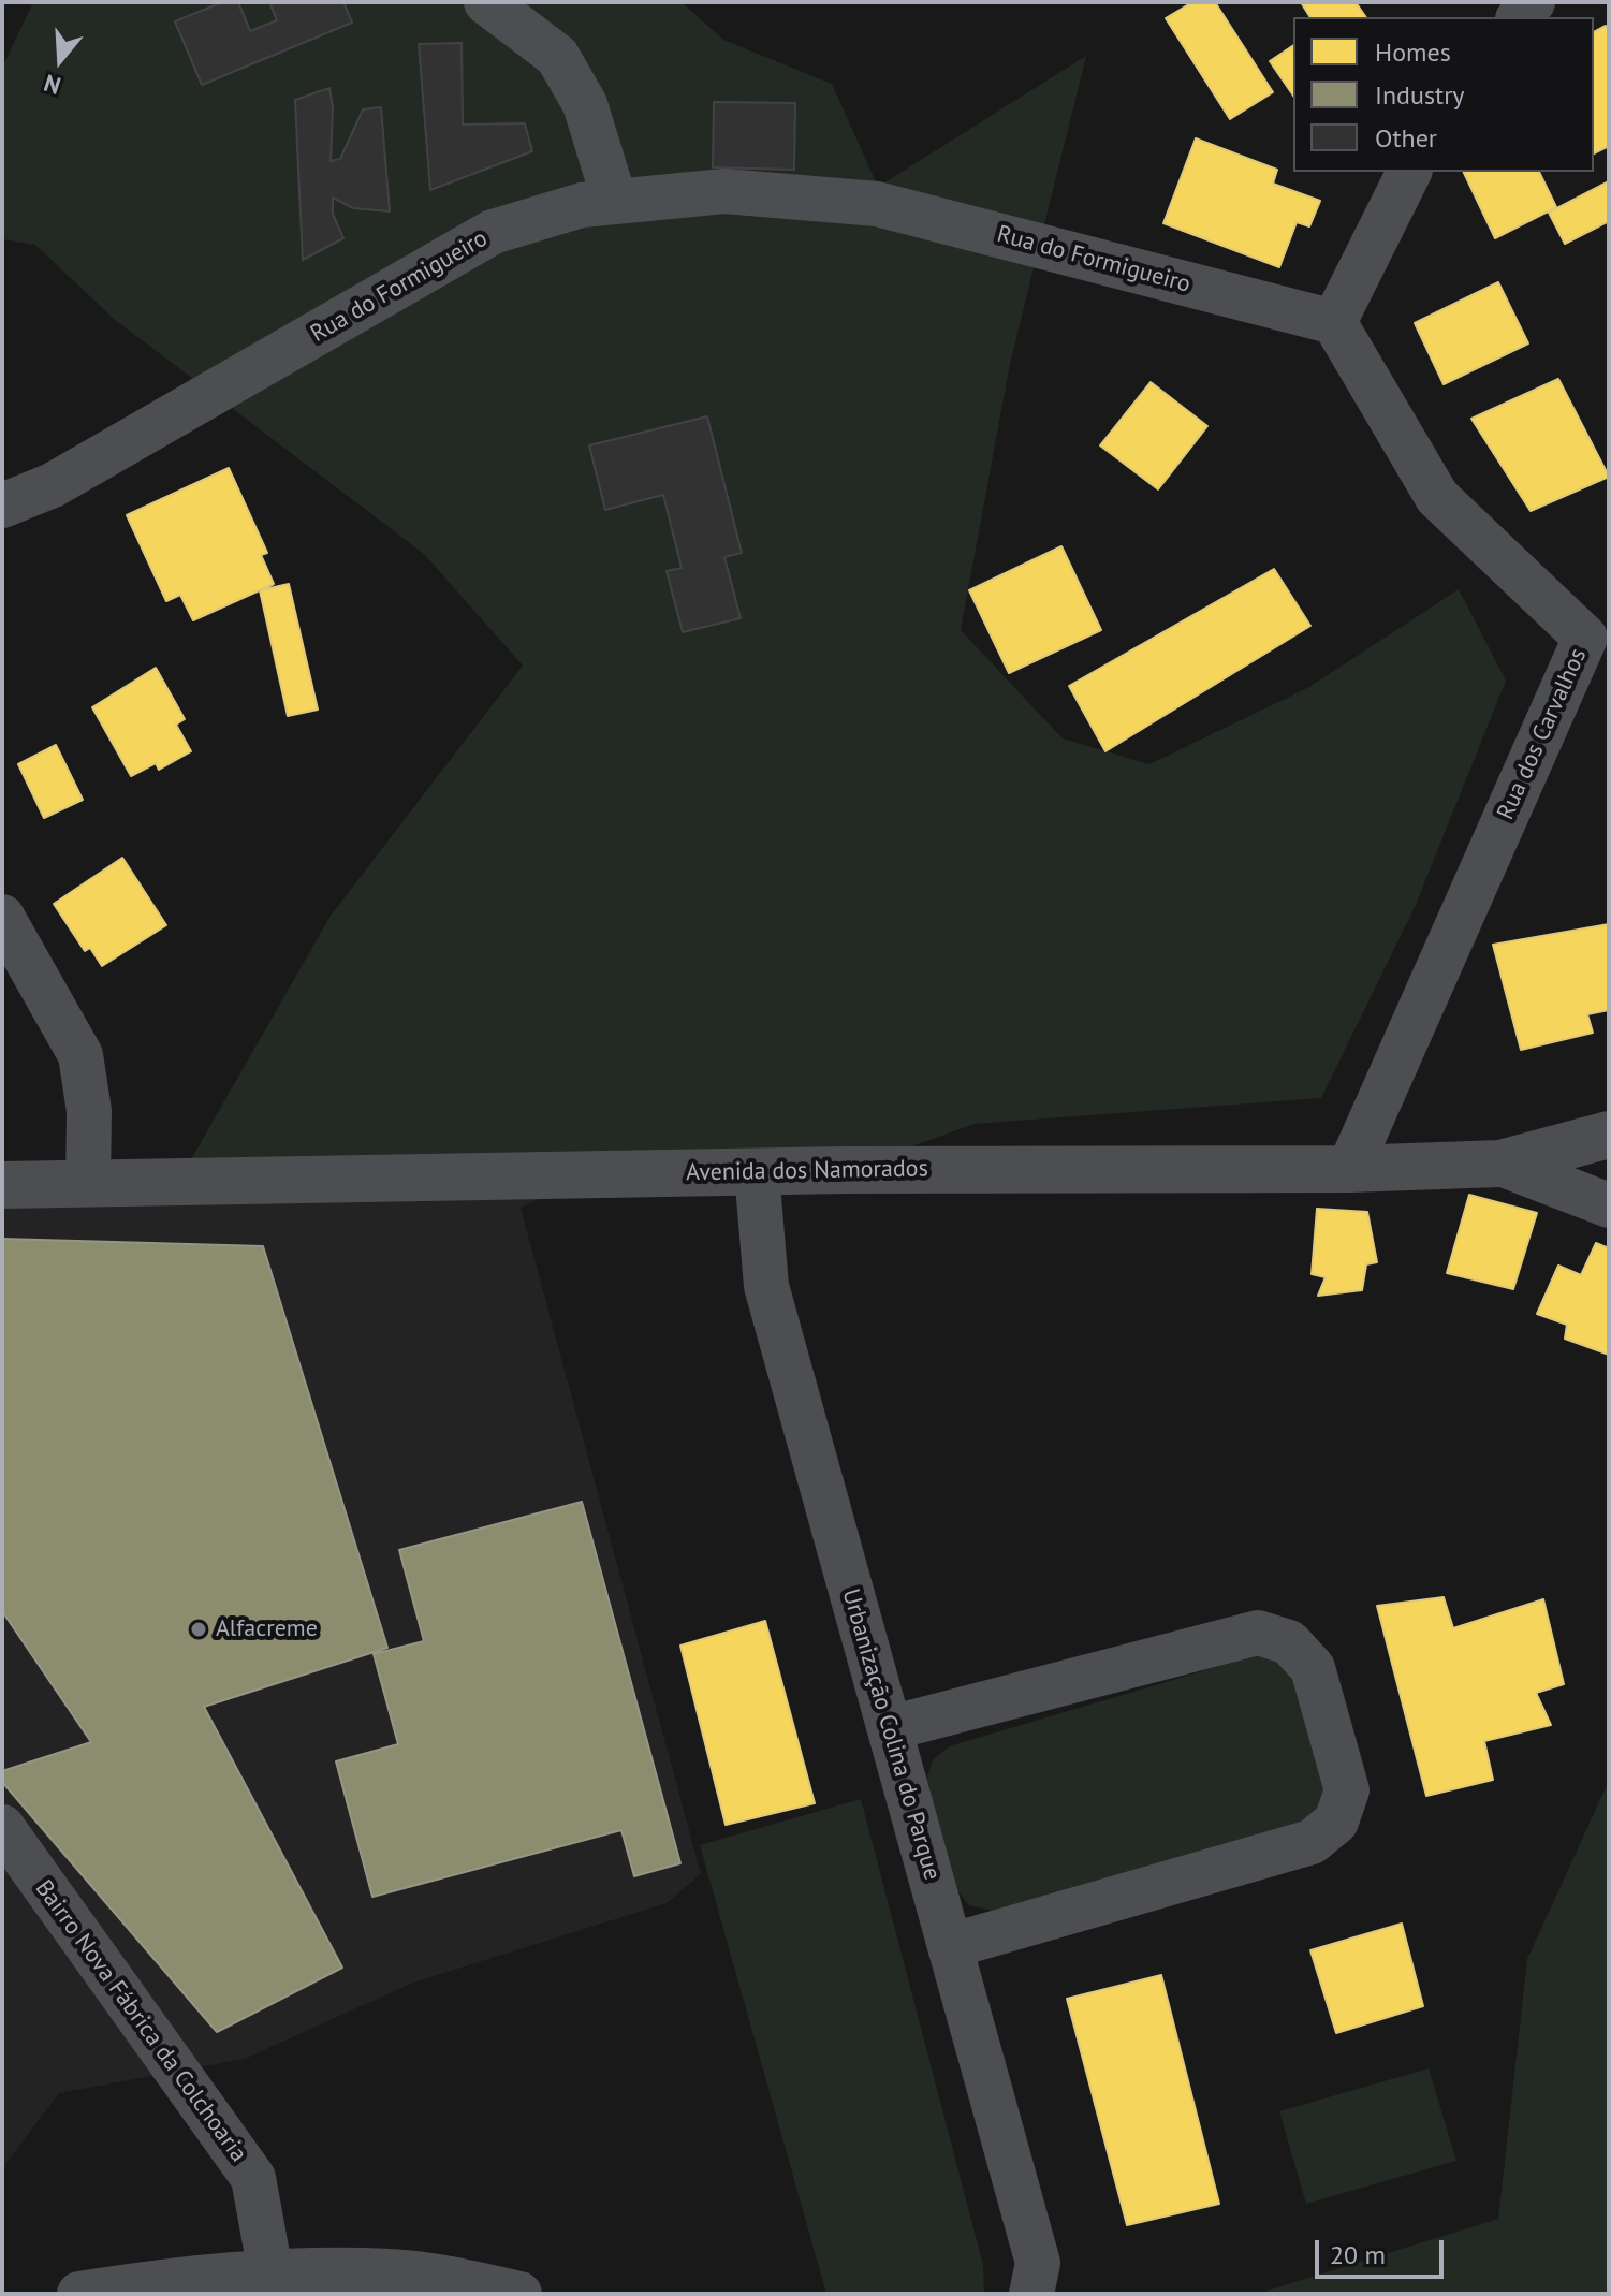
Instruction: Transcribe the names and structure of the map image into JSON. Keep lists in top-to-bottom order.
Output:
{
  "streets": {
    "street": [
      "Rua do Formigueiro",
      "Rua dos Carvalhos",
      "Avenida dos Namorados",
      "Urbanização Colina do Parque",
      "Bairro Nova Fábrica da Colchoaria"
    ]
  },
  "crossings": [
    ["Rua do Formigueiro", "Rua dos Carvalhos"],
    ["Rua dos Carvalhos", "Avenida dos Namorados"],
    ["Avenida dos Namorados", "Urbanização Colina do Parque"]
  ],
  "places": ["Alfacreme"],
  "legend": ["Homes", "Industry", "Other"],
  "scale_bar": "20 m",
  "north": "bottom"
}
